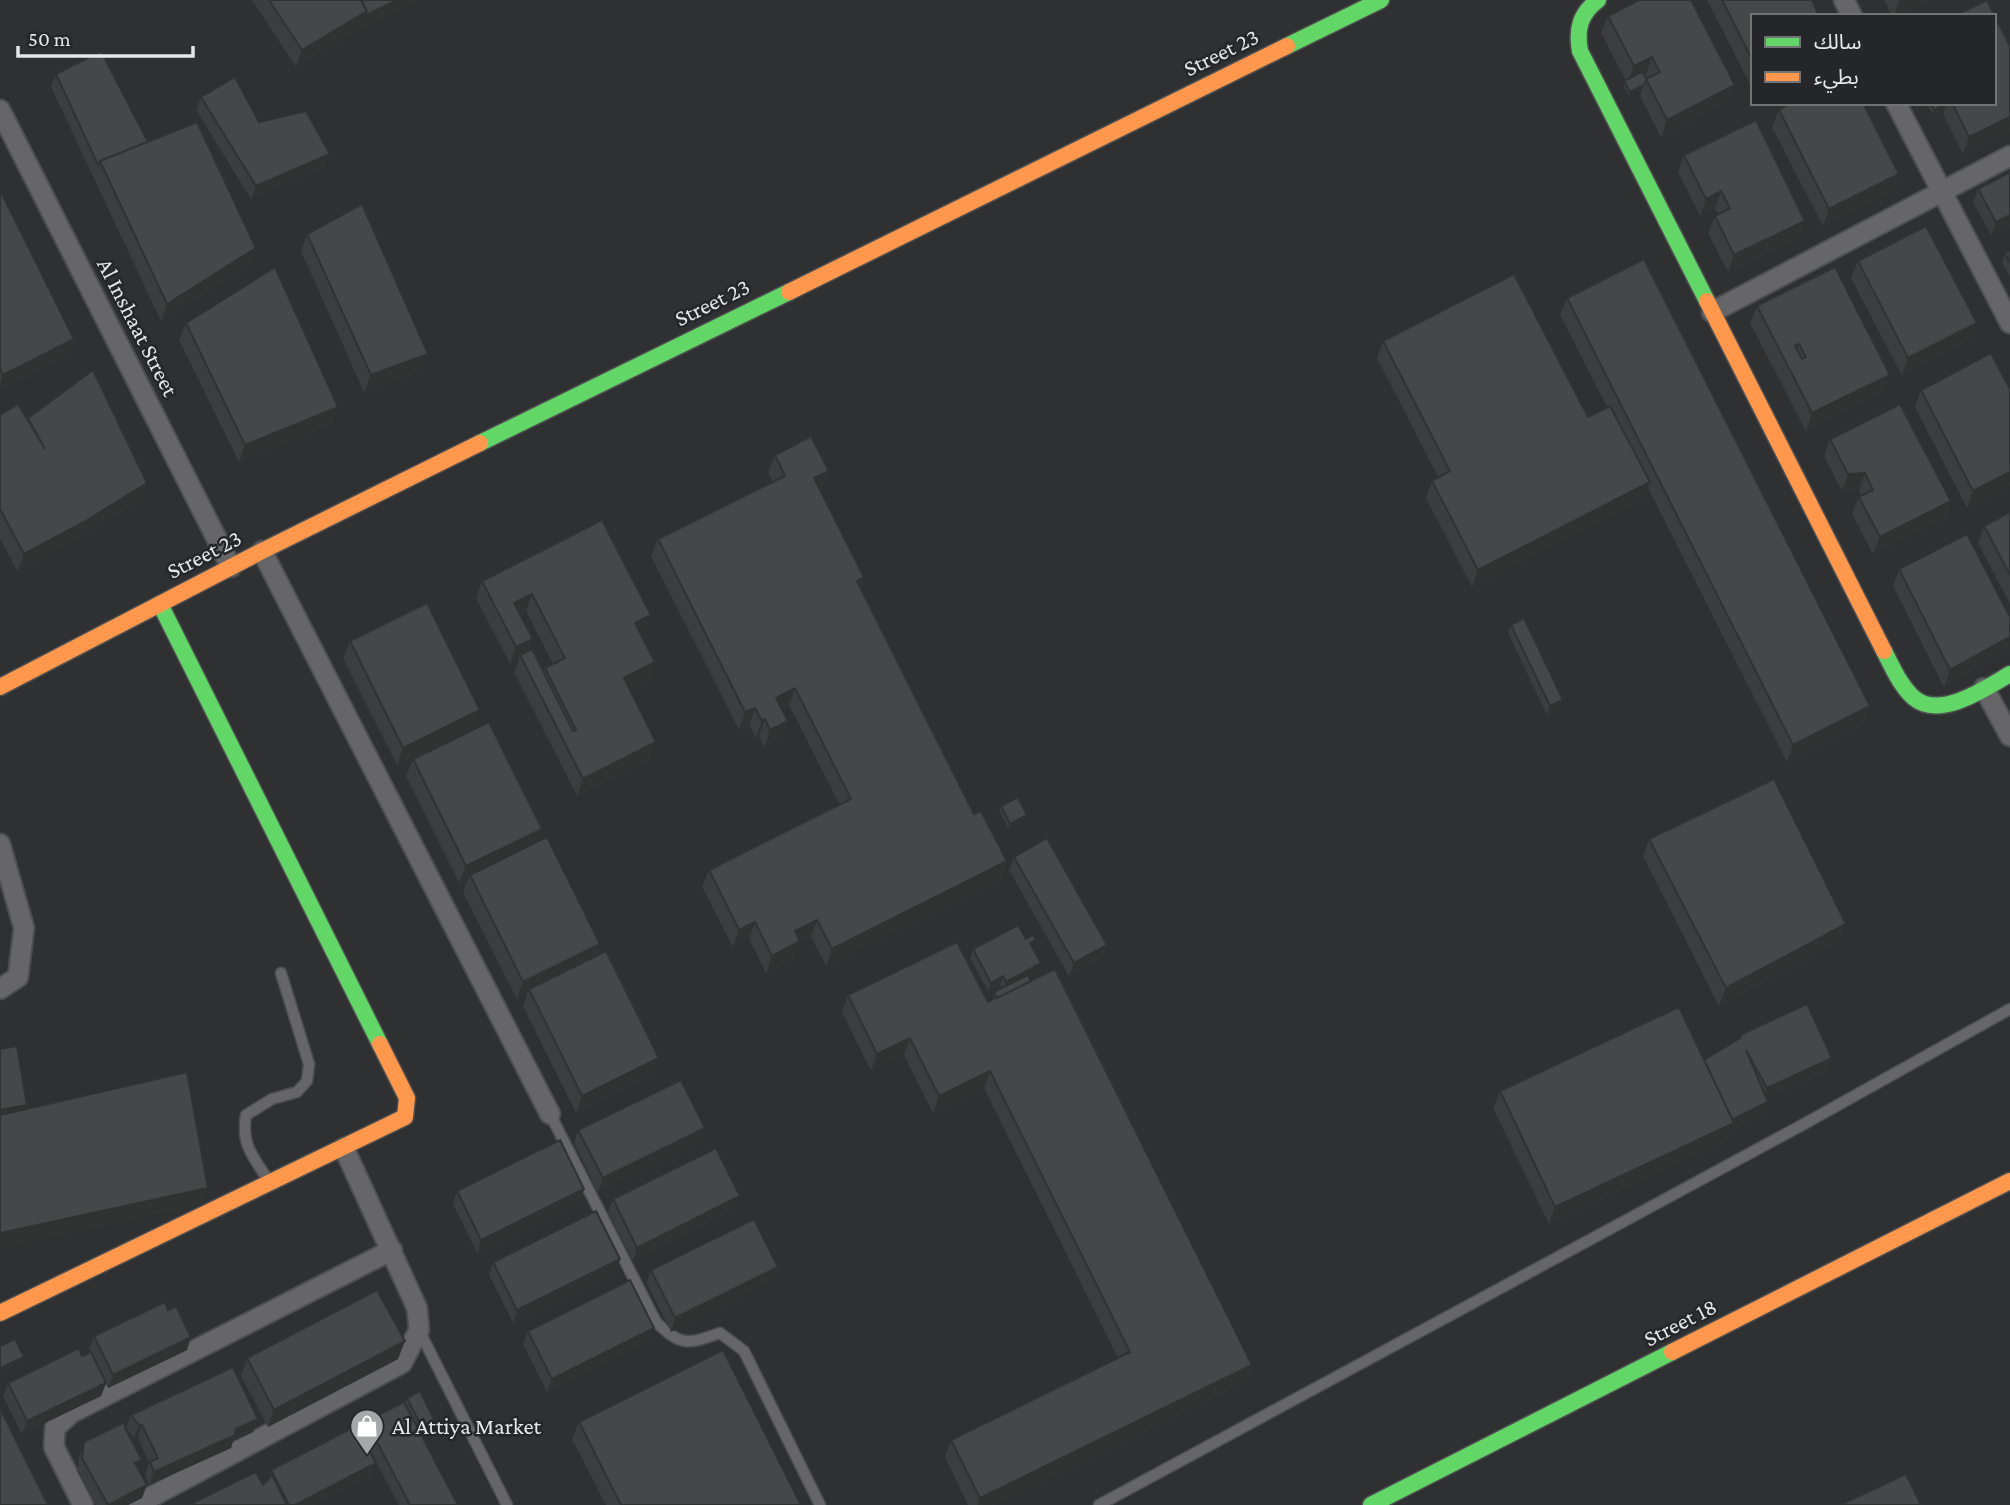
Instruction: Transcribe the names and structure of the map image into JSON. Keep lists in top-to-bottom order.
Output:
{
  "streets": {
    "street": ["Street 23", "Al Inshaat Street", "Street 18"]
  },
  "crossings": [
    ["Street 23", "Al Inshaat Street"]
  ],
  "places": {
    "shop": ["Al Attiya Market"]
  },
  "legend": ["سالك", "بطيء"],
  "scale_bar": "50 m"
}
